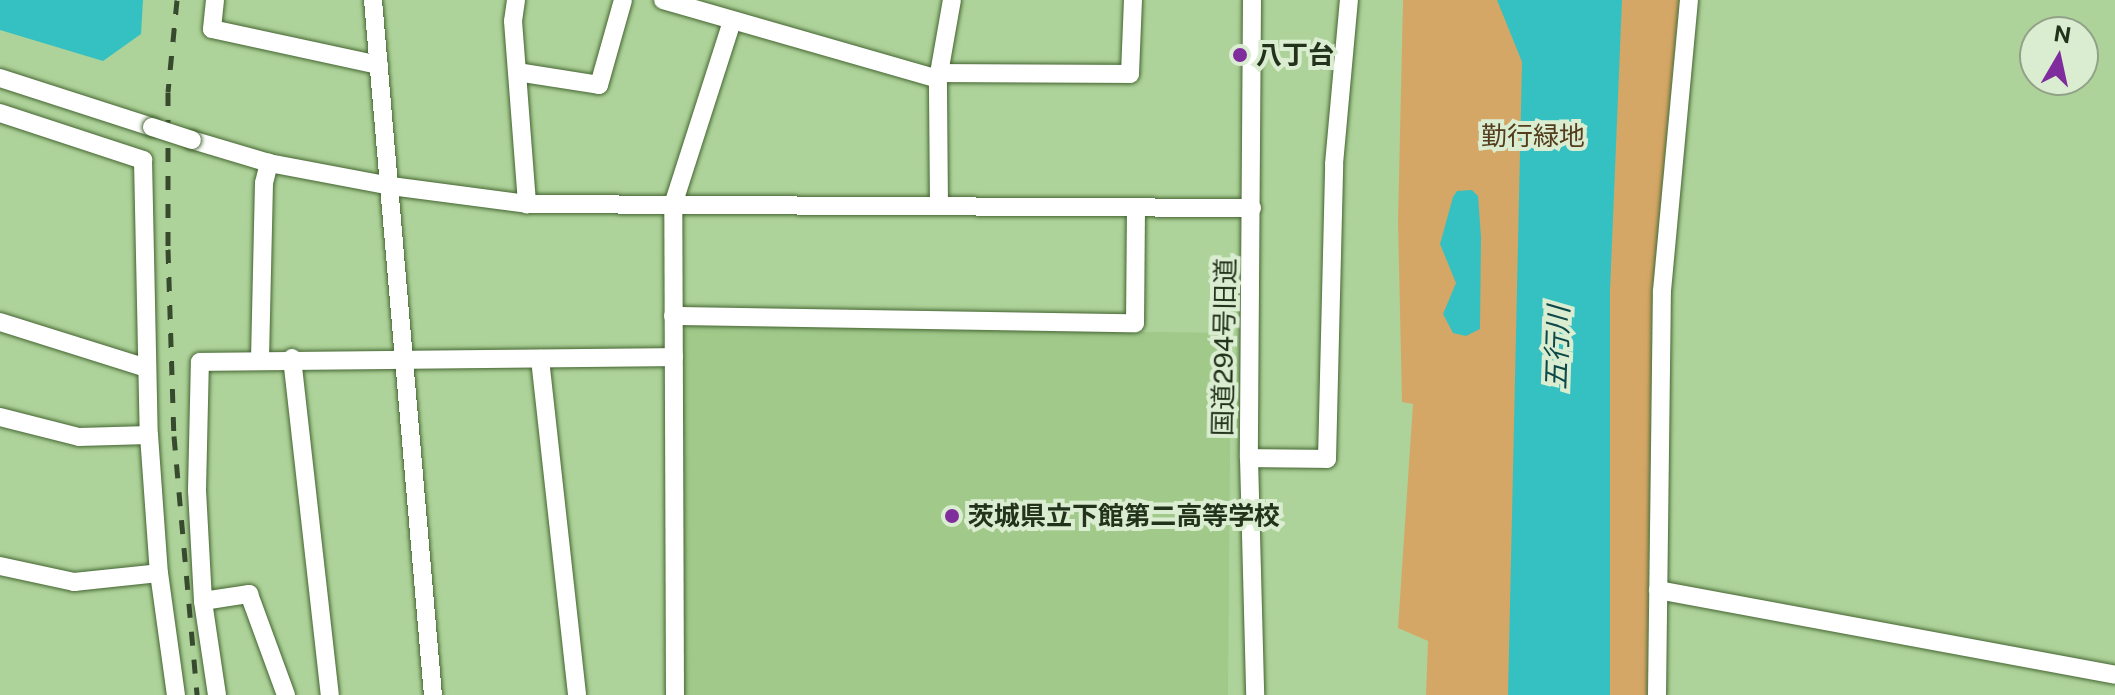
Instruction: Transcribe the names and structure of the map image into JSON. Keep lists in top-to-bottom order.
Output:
{
  "streets": {
    "street": ["国道294号旧道"]
  },
  "water": ["五行川"],
  "parks": ["勤行緑地"],
  "places": ["八丁台", "茨城県立下館第二高等学校"],
  "north": "top"
}
